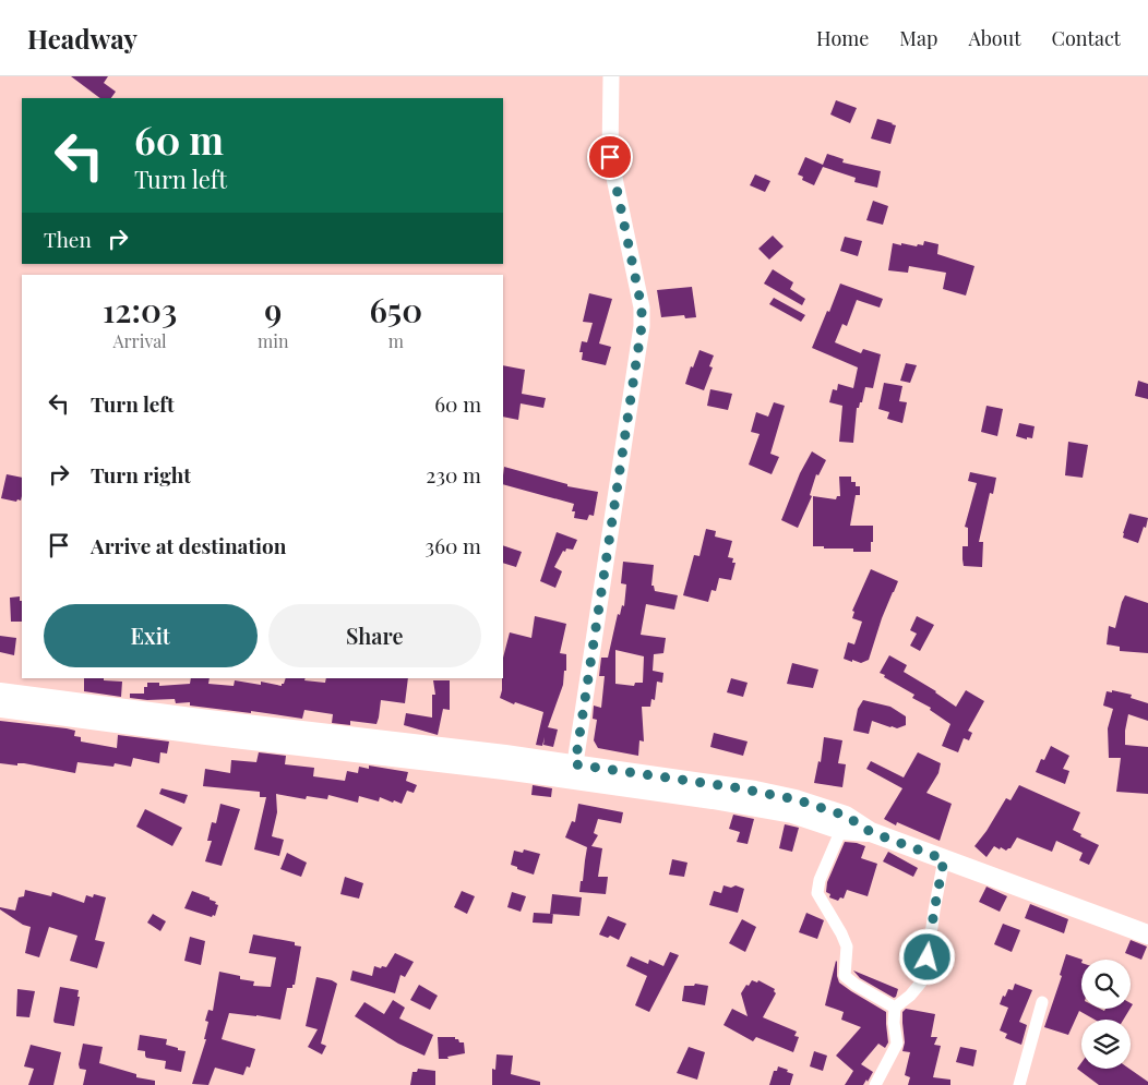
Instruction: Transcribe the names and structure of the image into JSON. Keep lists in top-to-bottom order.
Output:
{
  "page": {
    "header": "Headway",
    "nav": [
      "Home",
      "Map",
      "About",
      "Contact"
    ],
    "turn": ["60 m", "Turn left"],
    "then": "Then",
    "eta": [
      "12:03",
      "Arrival",
      "9",
      "min",
      "650",
      "m"
    ],
    "list": [
      {
        "name": "Turn left",
        "value": "60 m"
      },
      {
        "name": "Turn right",
        "value": "230 m"
      },
      {
        "name": "Arrive at destination",
        "value": "360 m"
      }
    ],
    "buttons": ["Exit", "Share"]
  }
}
